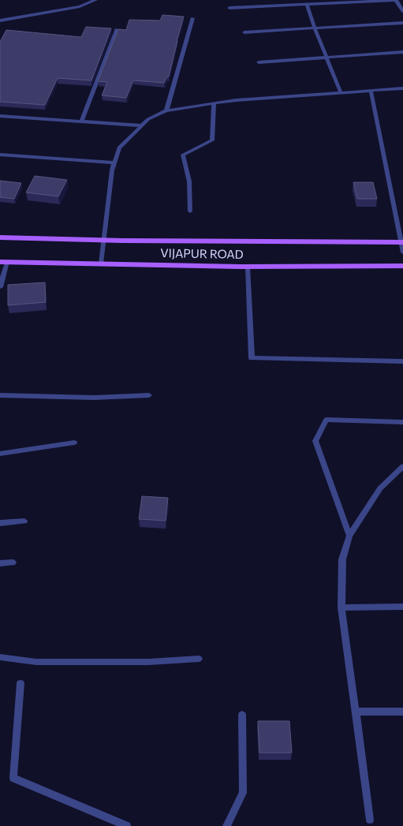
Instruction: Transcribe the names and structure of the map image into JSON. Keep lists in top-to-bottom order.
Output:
{
  "streets": {
    "main road": ["VIJAPUR ROAD"]
  }
}
